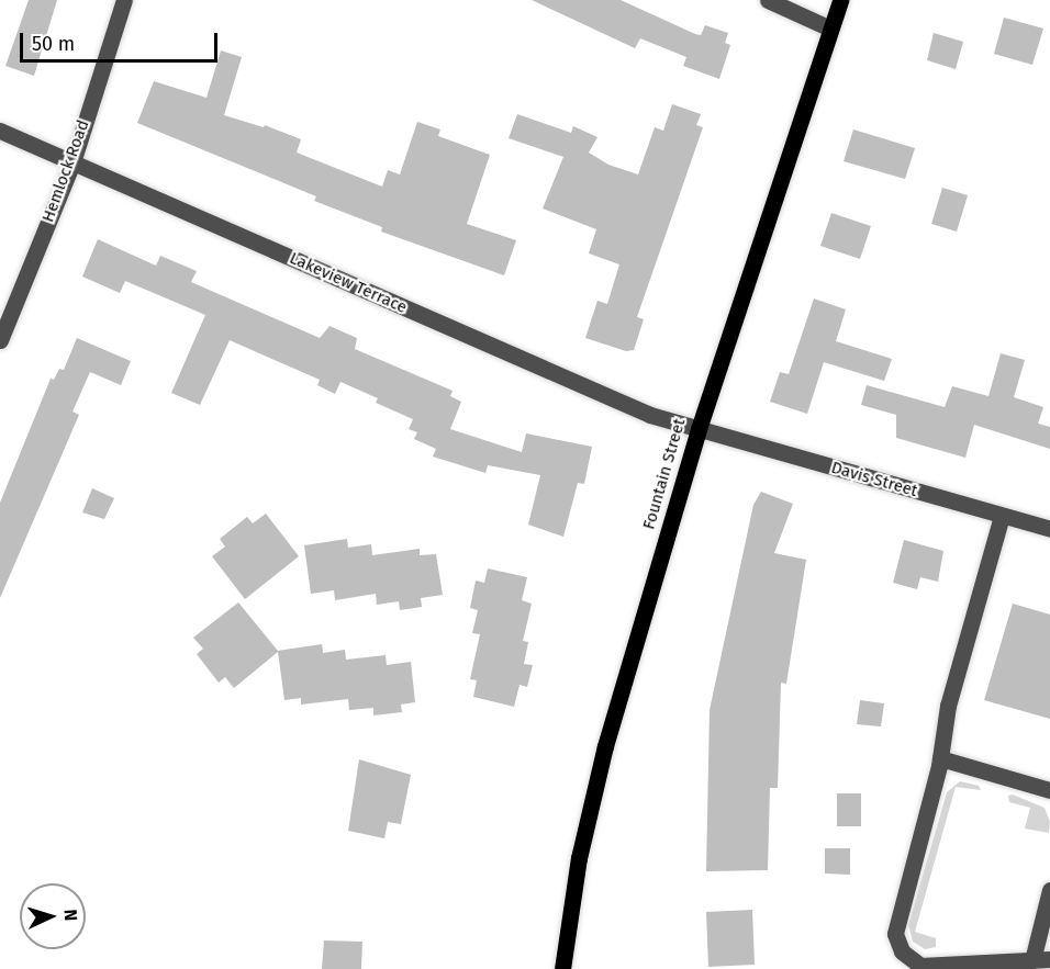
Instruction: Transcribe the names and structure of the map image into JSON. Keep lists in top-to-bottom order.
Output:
{
  "streets": {
    "main road": ["Fountain Street"],
    "street": ["Hemlock Road", "Lakeview Terrace", "Davis Street"]
  },
  "crossings": [
    ["Hemlock Road", "Lakeview Terrace"],
    ["Lakeview Terrace", "Fountain Street"],
    ["Lakeview Terrace", "Davis Street"],
    ["Fountain Street", "Davis Street"]
  ],
  "scale_bar": "50 m",
  "north": "right"
}
